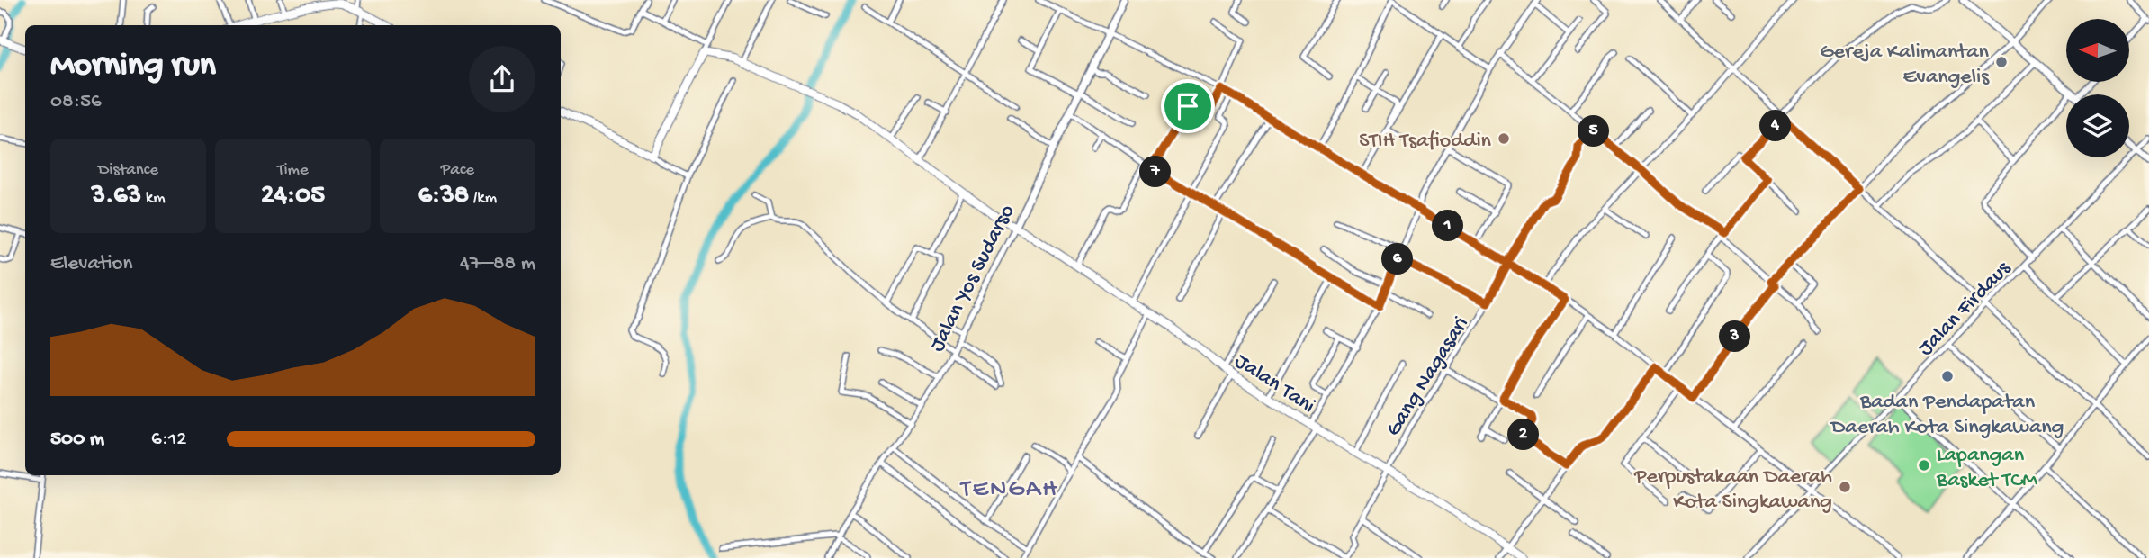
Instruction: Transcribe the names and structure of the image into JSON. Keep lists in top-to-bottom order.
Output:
{
  "streets": {
    "highway": ["Jalan Tani"],
    "main road": ["Jalan Yos Sudarso"],
    "street": ["Jalan Firdaus", "Gang Nagasari"]
  },
  "crossings": [
    ["Jalan Yos Sudarso", "Jalan Tani"],
    ["Gang Nagasari", "Jalan Tani"]
  ],
  "districts": ["TENGAH"],
  "places": [
    "Gereja Kalimantan Evangelis",
    "STIH Tsafioddin",
    "Badan Pendapatan Daerah Kota Singkawang",
    "Lapangan Basket TCM",
    "Perpustakaan Daerah Kota Singkawang"
  ],
  "north": "left",
  "page": {
    "heading": ["Morning run", "08:56"],
    "pins": [
      "4",
      "5",
      "7",
      "1",
      "6",
      "3",
      "2"
    ],
    "stats": [
      ["Distance", "3.63 km"],
      ["Time", "24:05"],
      ["Pace", "6:38 /km"]
    ],
    "chart": ["Elevation", "47–88 m"],
    "list": [
      {
        "name": "500 m",
        "note": "6:12"
      }
    ]
  }
}
